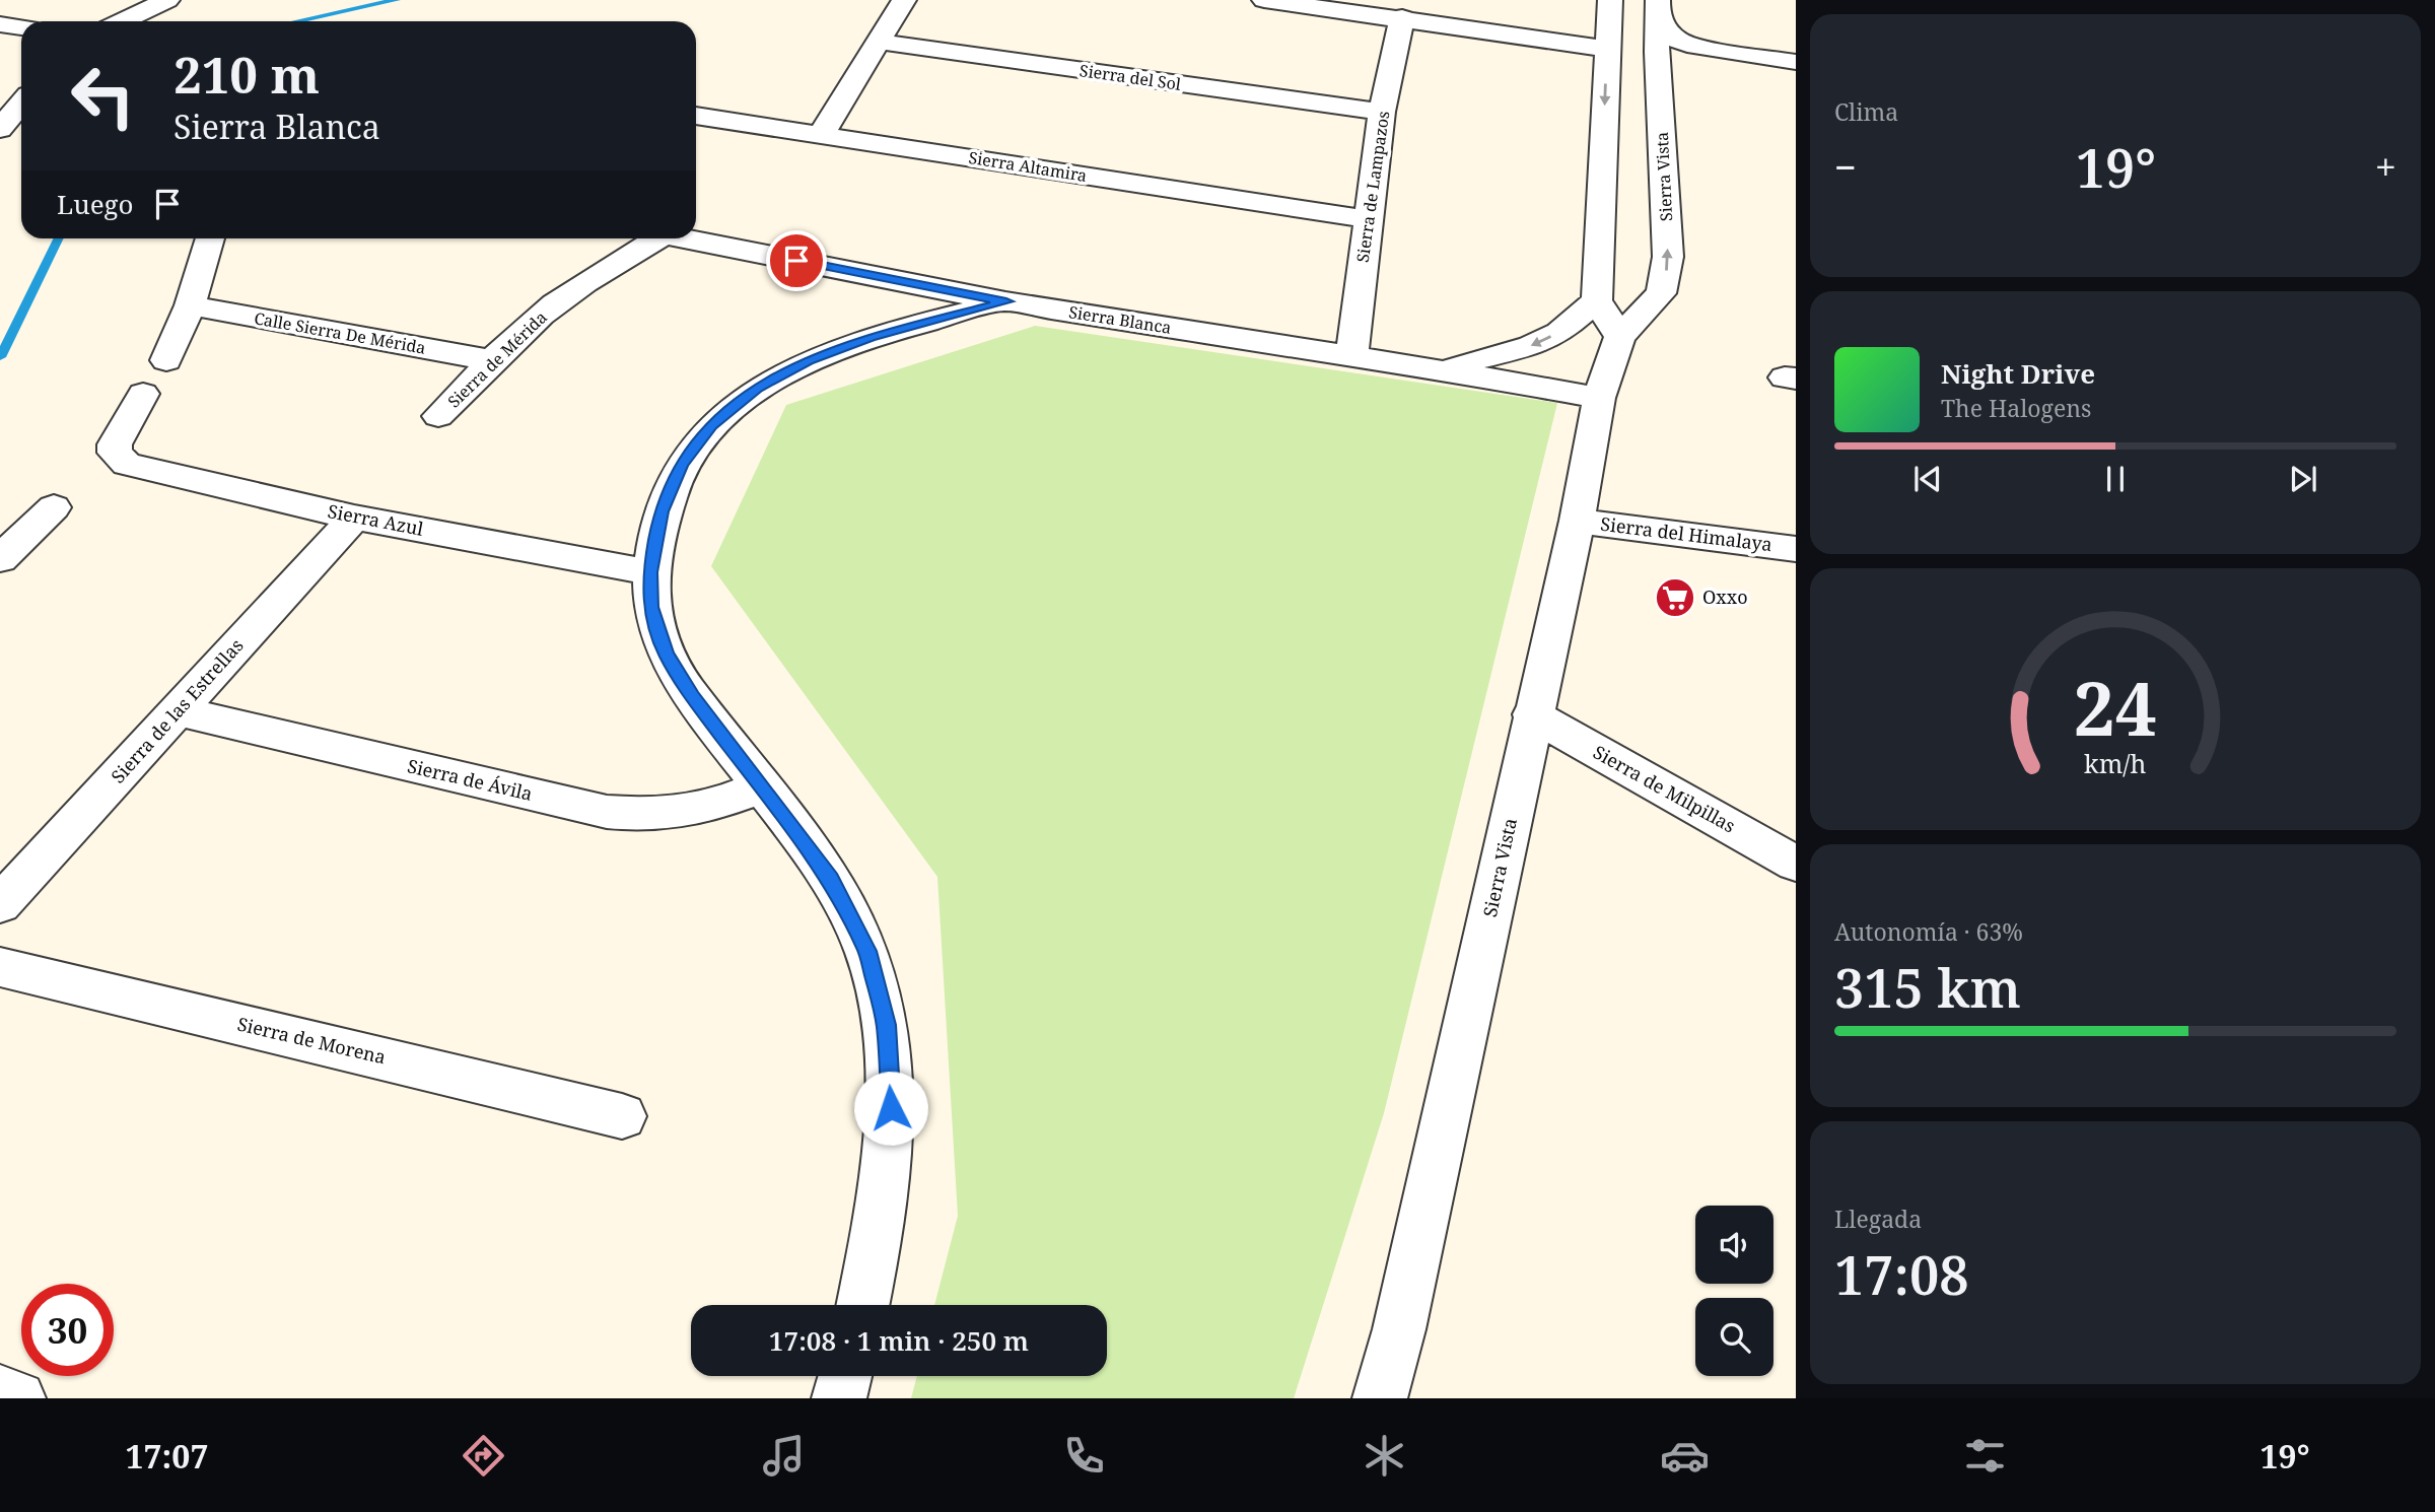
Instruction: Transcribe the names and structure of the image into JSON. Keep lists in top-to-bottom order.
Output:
{
  "streets": {
    "street": [
      "Sierra del Sol",
      "Sierra Altamira",
      "Sierra Vista",
      "Sierra de Lampazos",
      "Sierra Blanca",
      "Calle Sierra De Mérida",
      "Sierra de Mérida",
      "Sierra Azul",
      "Sierra del Himalaya",
      "Sierra de las Estrellas",
      "Sierra de Ávila",
      "Sierra de Milpillas",
      "Sierra de Morena"
    ]
  },
  "crossings": [
    ["Sierra del Sol", "Sierra de Lampazos"],
    ["Sierra Altamira", "Sierra de Lampazos"],
    ["Sierra Vista", "Sierra Blanca"],
    ["Sierra Vista", "Sierra del Himalaya"],
    ["Sierra Vista", "Sierra de Milpillas"],
    ["Sierra de Lampazos", "Sierra Blanca"],
    ["Calle Sierra De Mérida", "Sierra de Mérida"],
    ["Sierra Azul", "Sierra de las Estrellas"],
    ["Sierra de las Estrellas", "Sierra de Ávila"]
  ],
  "places": {
    "supermarket": ["Oxxo"]
  },
  "page": {
    "tile": [
      "Clima",
      ["Autonomía · 63%", "315 km"],
      ["Llegada", "17:08"]
    ],
    "turn": ["210 m", "Sierra Blanca"],
    "heat": ["−", "19°", "+"],
    "then": "Luego",
    "song": ["Night Drive", "The Halogens"],
    "limit": "30",
    "trip": "17:08 · 1 min · 250 m",
    "tabs": ["17:07", "19°"],
    "gauge": ["24", "km/h"]
  }
}
